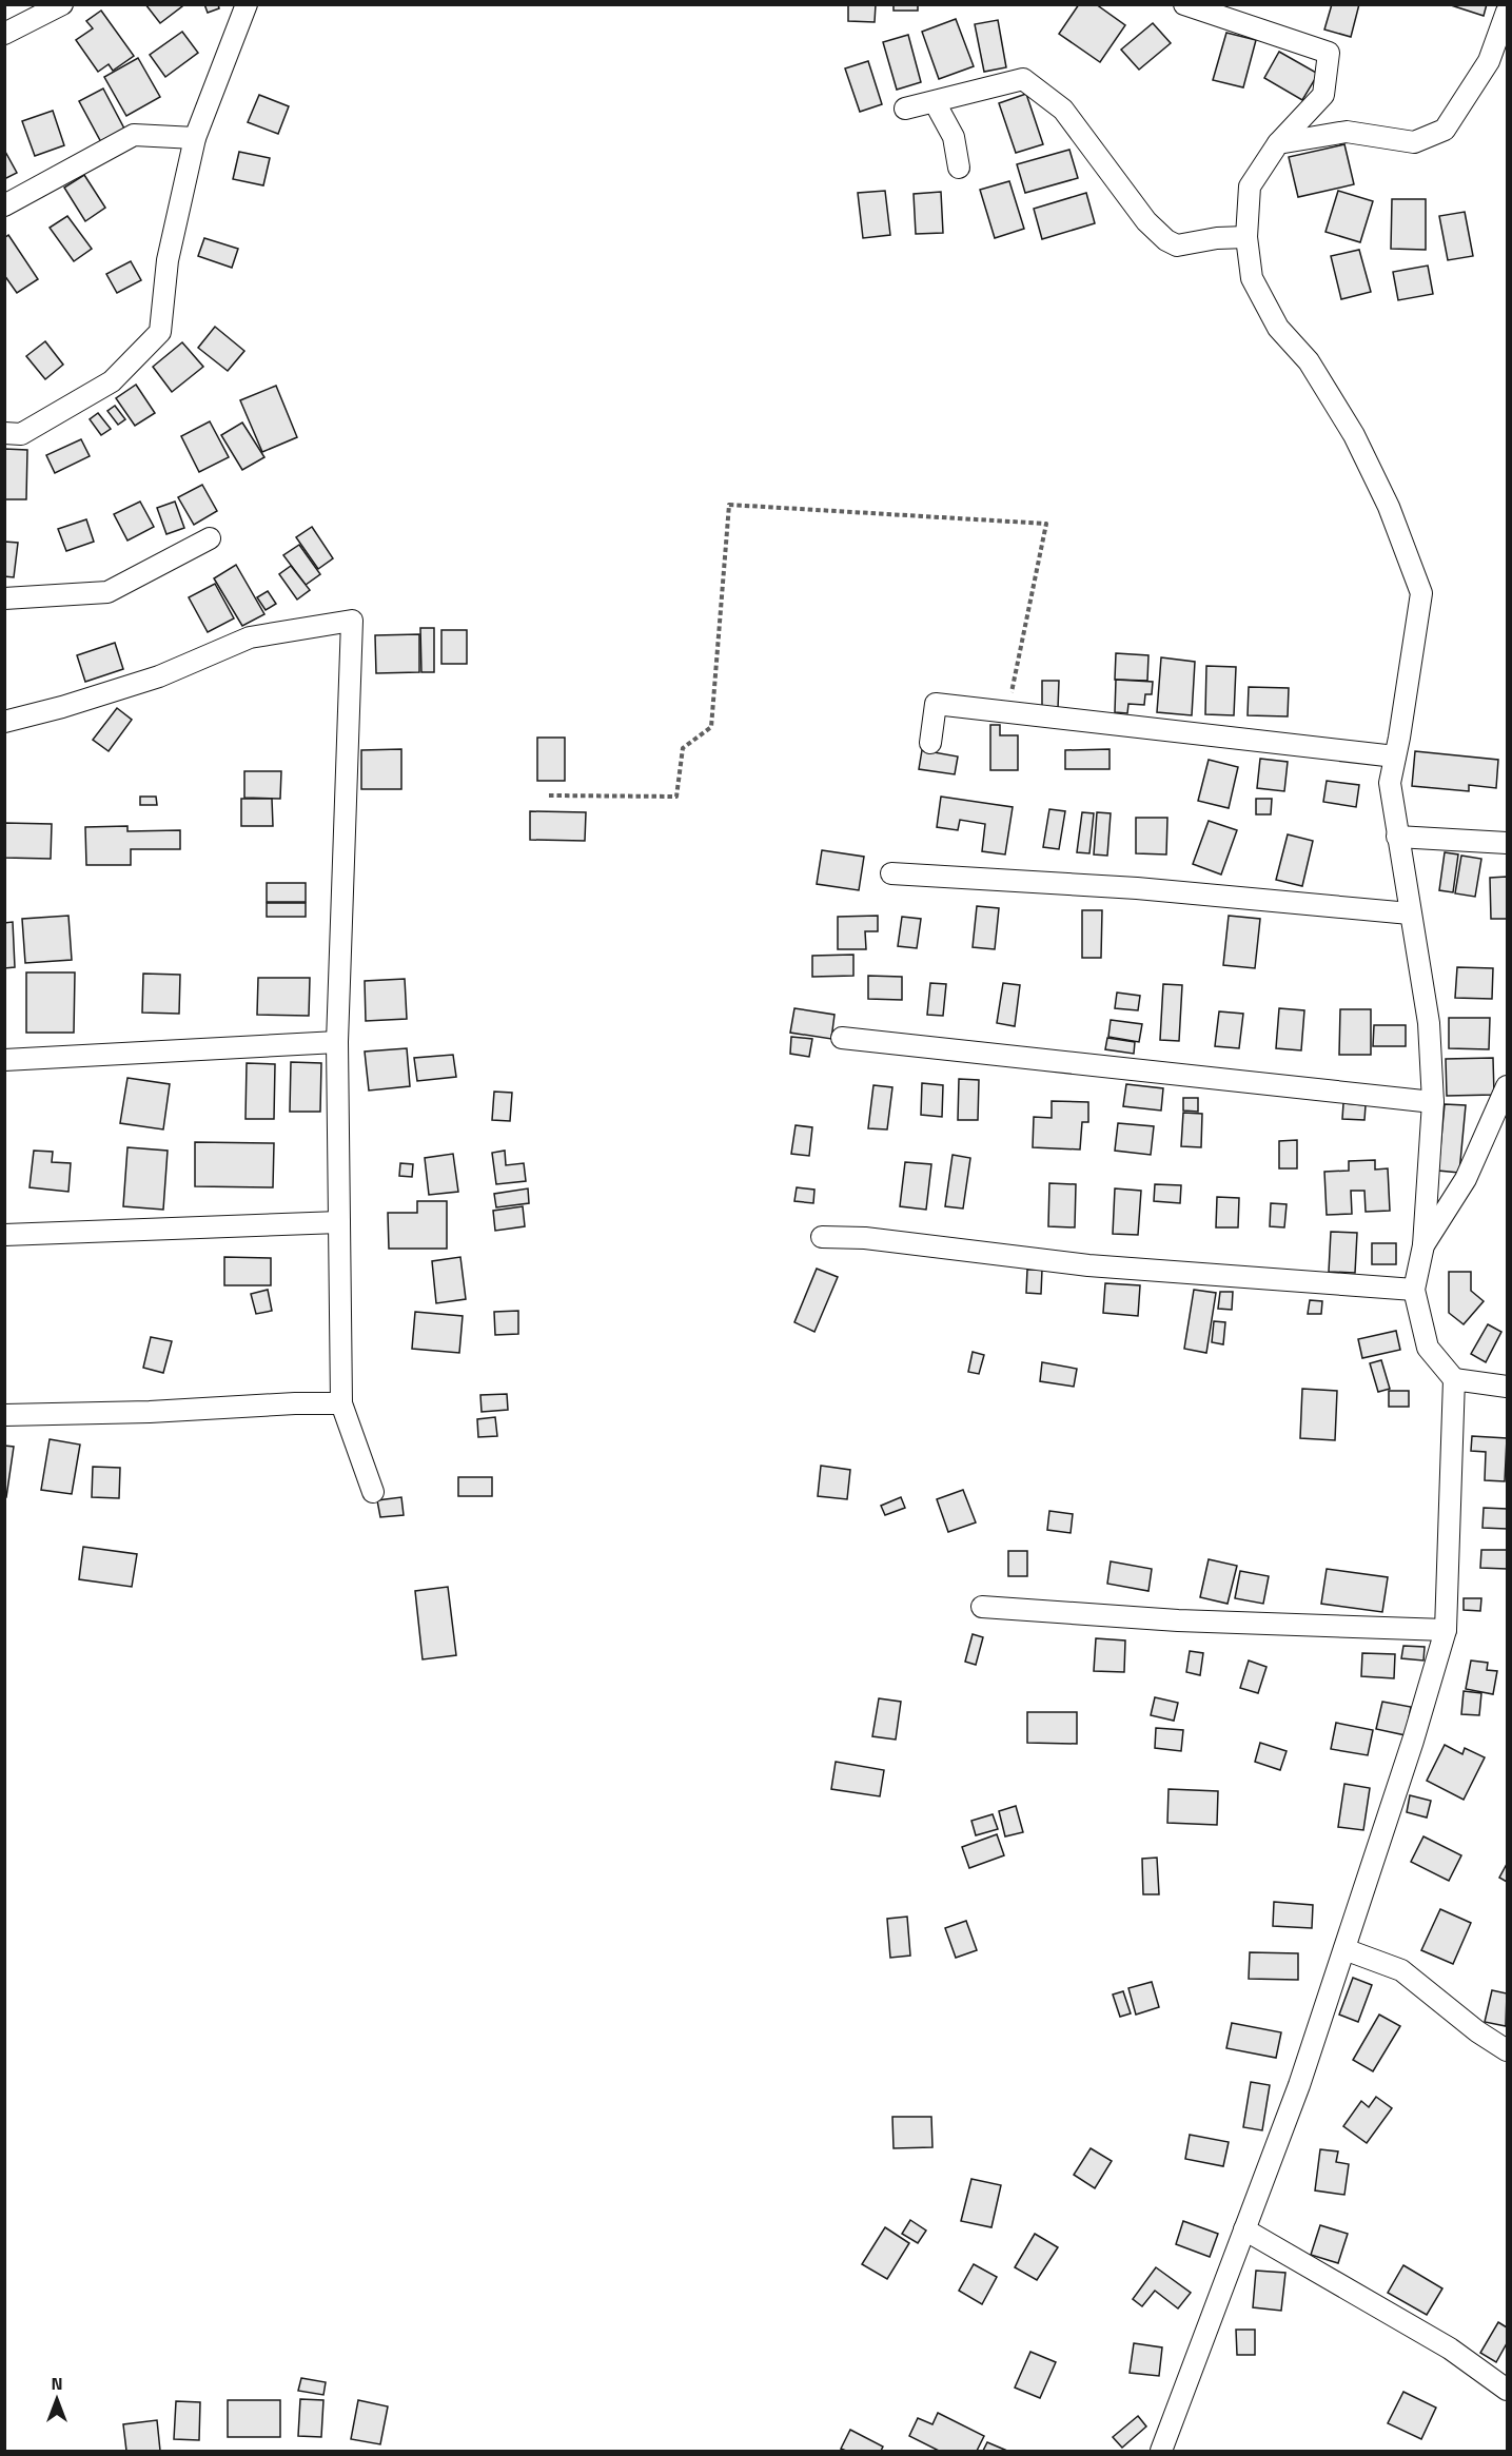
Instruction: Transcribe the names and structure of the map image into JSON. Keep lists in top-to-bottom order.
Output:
{
  "north": "top"
}
